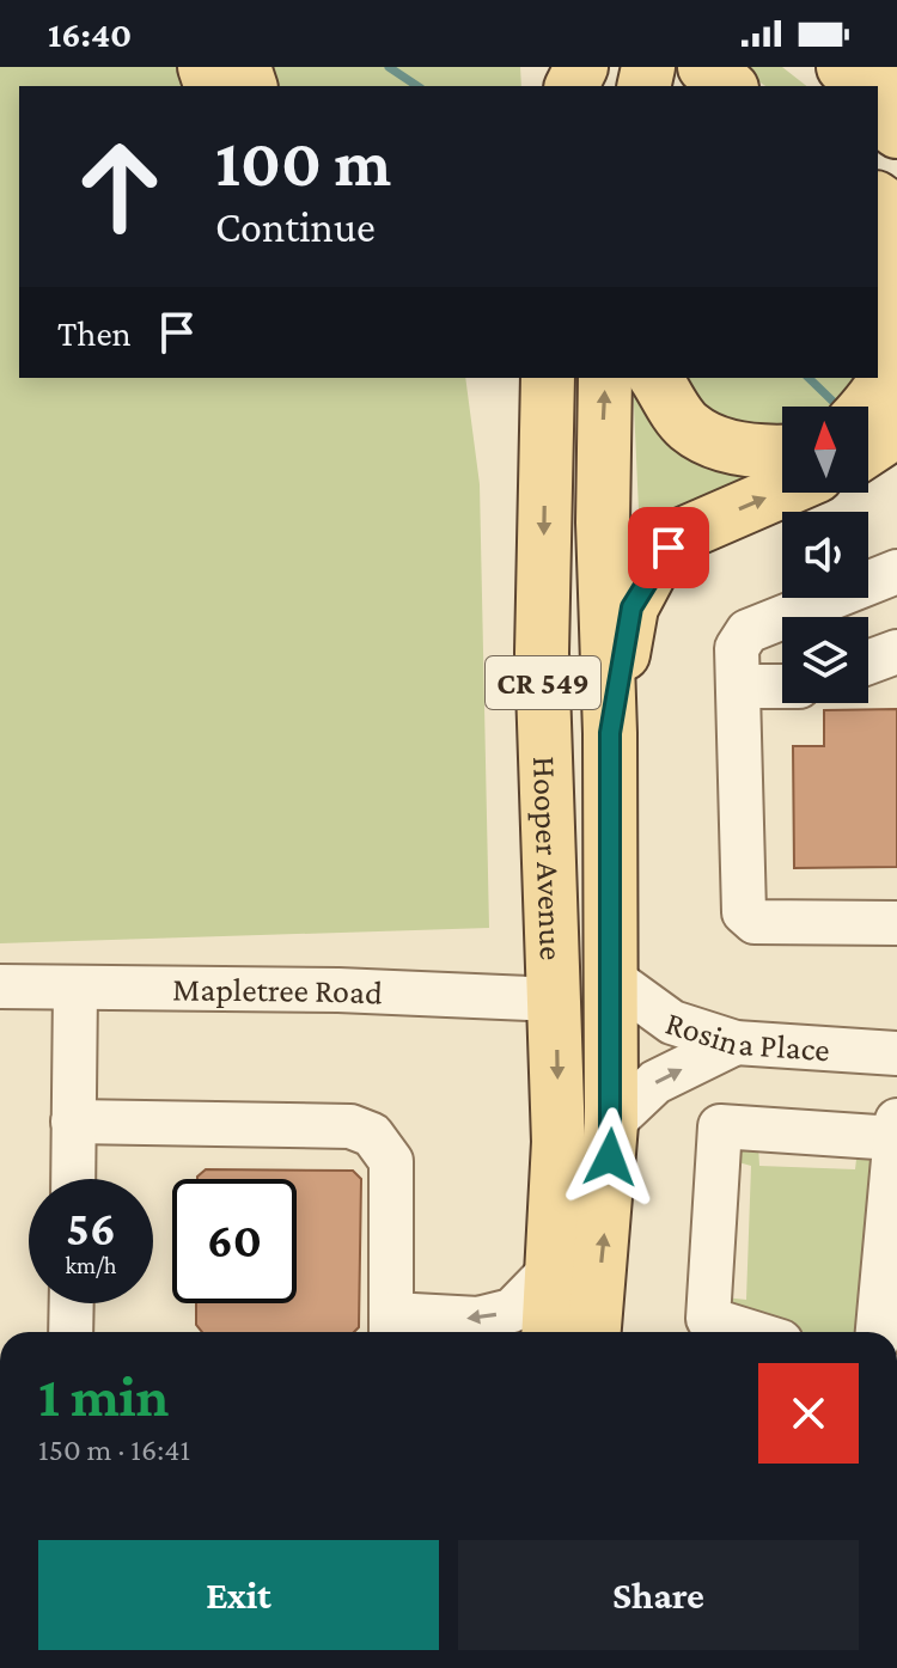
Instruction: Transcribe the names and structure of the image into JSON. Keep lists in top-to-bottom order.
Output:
{
  "streets": {
    "main road": ["CR 549", "Hooper Avenue"],
    "street": ["Mapletree Road", "Rosina Place"]
  },
  "crossings": [
    ["Hooper Avenue", "Mapletree Road"],
    ["Hooper Avenue", "Rosina Place"]
  ],
  "north": "top",
  "page": {
    "status": "16:40",
    "turn": ["100 m", "Continue"],
    "then": "Then",
    "speed": "56 km/h",
    "limit": "60",
    "heading": ["1 min", "150 m · 16:41"],
    "buttons": ["Exit", "Share"]
  }
}
